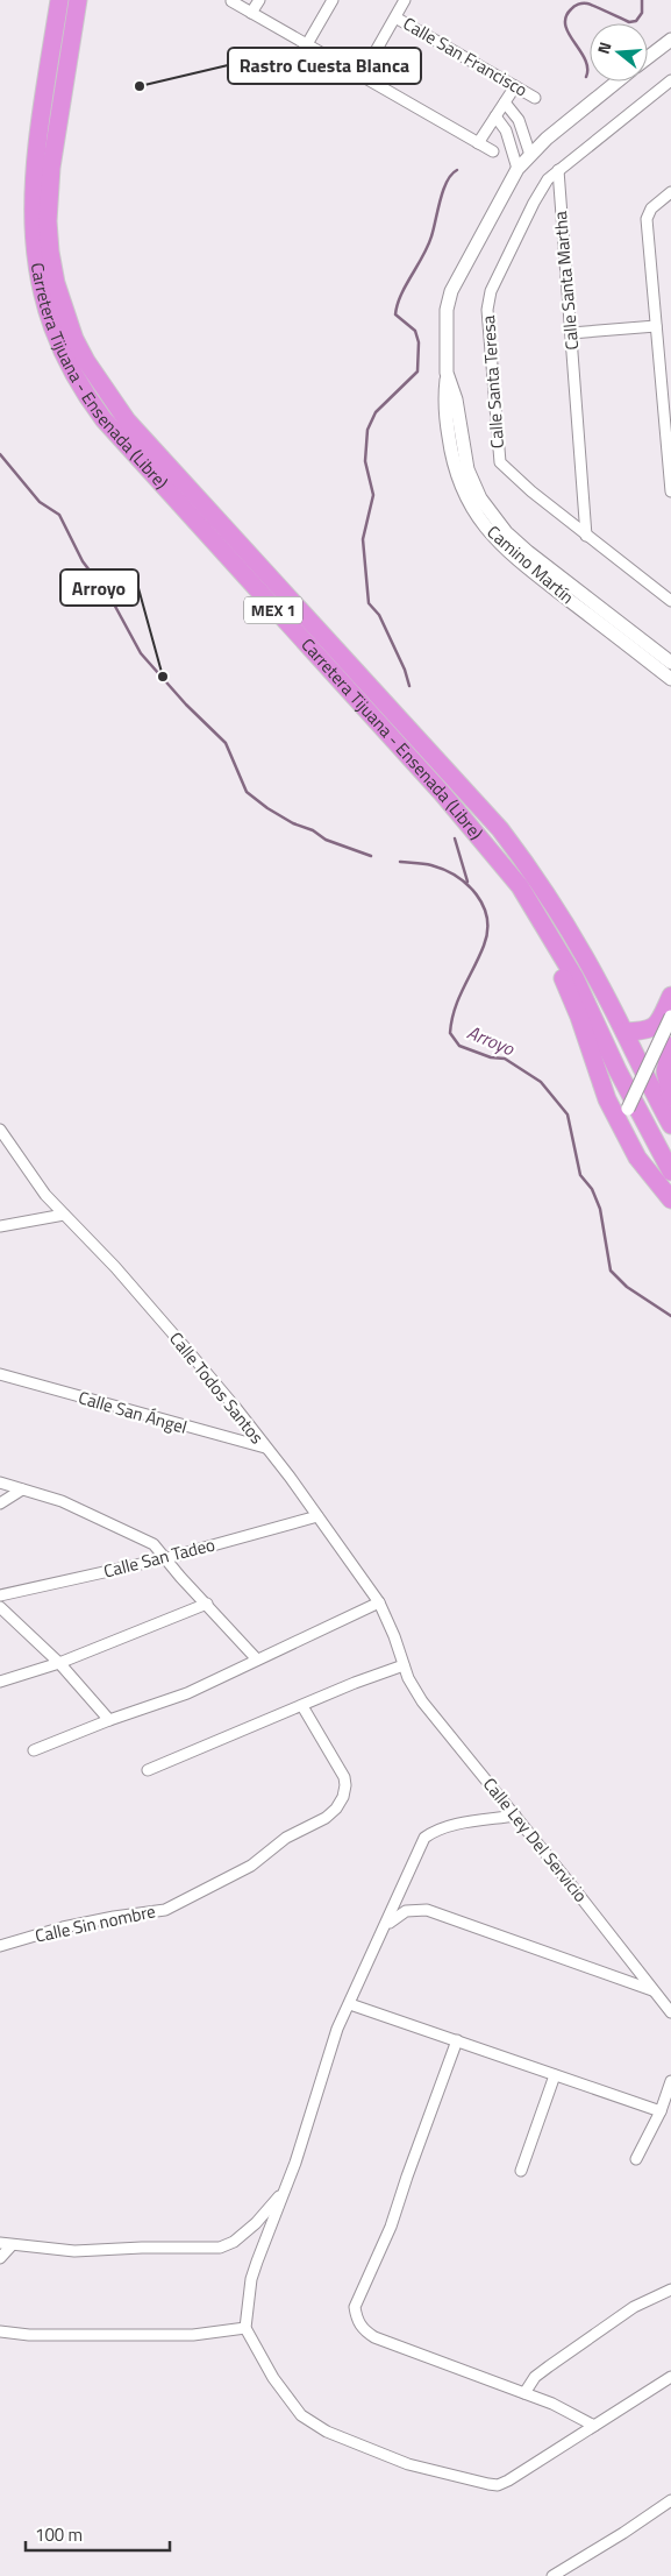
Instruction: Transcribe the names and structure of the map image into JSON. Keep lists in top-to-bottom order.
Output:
{
  "streets": {
    "highway": ["Carretera Tijuana - Ensenada (Libre)", "MEX 1"],
    "street": [
      "Calle San Francisco",
      "Calle Santa Martha",
      "Calle Santa Teresa",
      "Camino Martín",
      "Calle Todos Santos",
      "Calle San Ángel",
      "Calle San Tadeo",
      "Calle Ley Del Servicio",
      "Calle Sin nombre"
    ]
  },
  "crossings": [
    ["Calle Santa Martha", "Calle Santa Teresa"],
    ["Calle Todos Santos", "Calle San Ángel"],
    ["Calle Todos Santos", "Calle San Tadeo"],
    ["Calle Todos Santos", "Calle Ley Del Servicio"]
  ],
  "water": ["Arroyo"],
  "places": ["Rastro Cuesta Blanca", "Arroyo"],
  "scale_bar": "100 m",
  "north": "left"
}
